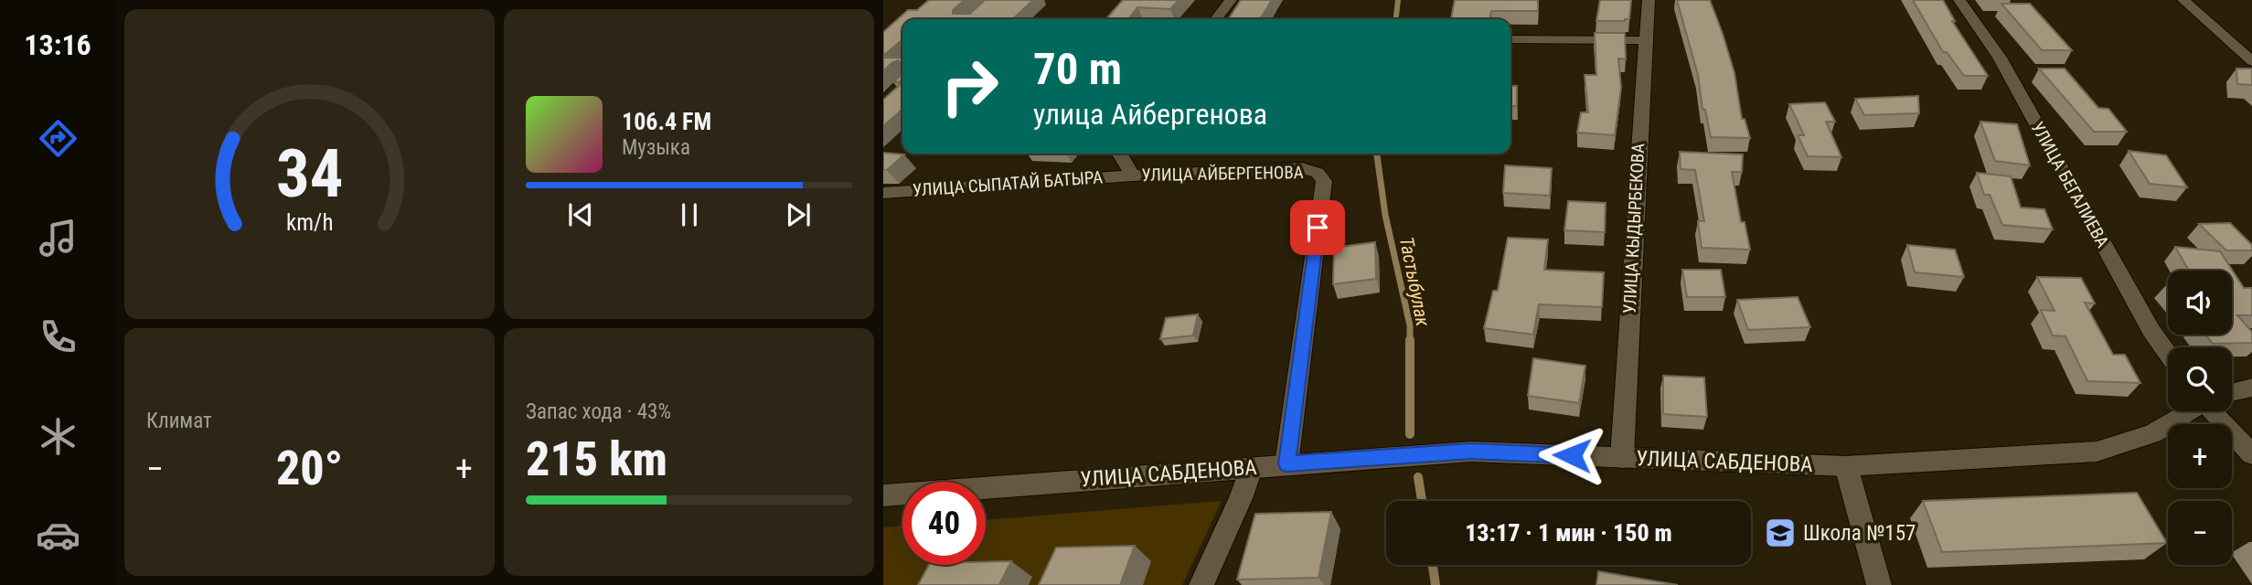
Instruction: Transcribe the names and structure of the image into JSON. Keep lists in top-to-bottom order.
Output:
{
  "streets": {
    "street": [
      "УЛИЦА АЙБЕРГЕНОВА",
      "УЛИЦА СЫПАТАЙ БАТЫРА",
      "УЛИЦА БЕГАЛИЕВА",
      "УЛИЦА КЫДЫРБЕКОВА",
      "УЛИЦА САБДЕНОВА"
    ]
  },
  "crossings": [
    ["УЛИЦА АЙБЕРГЕНОВА", "УЛИЦА СЫПАТАЙ БАТЫРА"],
    ["УЛИЦА АЙБЕРГЕНОВА", "УЛИЦА САБДЕНОВА"],
    ["УЛИЦА КЫДЫРБЕКОВА", "УЛИЦА САБДЕНОВА"]
  ],
  "water": ["Тастыбулак"],
  "places": {
    "school or university": ["Школа №157"]
  },
  "page": {
    "tabs": "13:16",
    "turn": ["70 m", "улица Айбергенова"],
    "song": ["106.4 FM", "Музыка"],
    "map_buttons": ["+", "−"],
    "tile": [
      "Климат",
      ["Запас хода · 43%", "215 km"]
    ],
    "heat": ["−", "20°", "+"],
    "limit": "40",
    "trip": "13:17 · 1 мин · 150 m",
    "gauge": ["34", "km/h"]
  }
}
